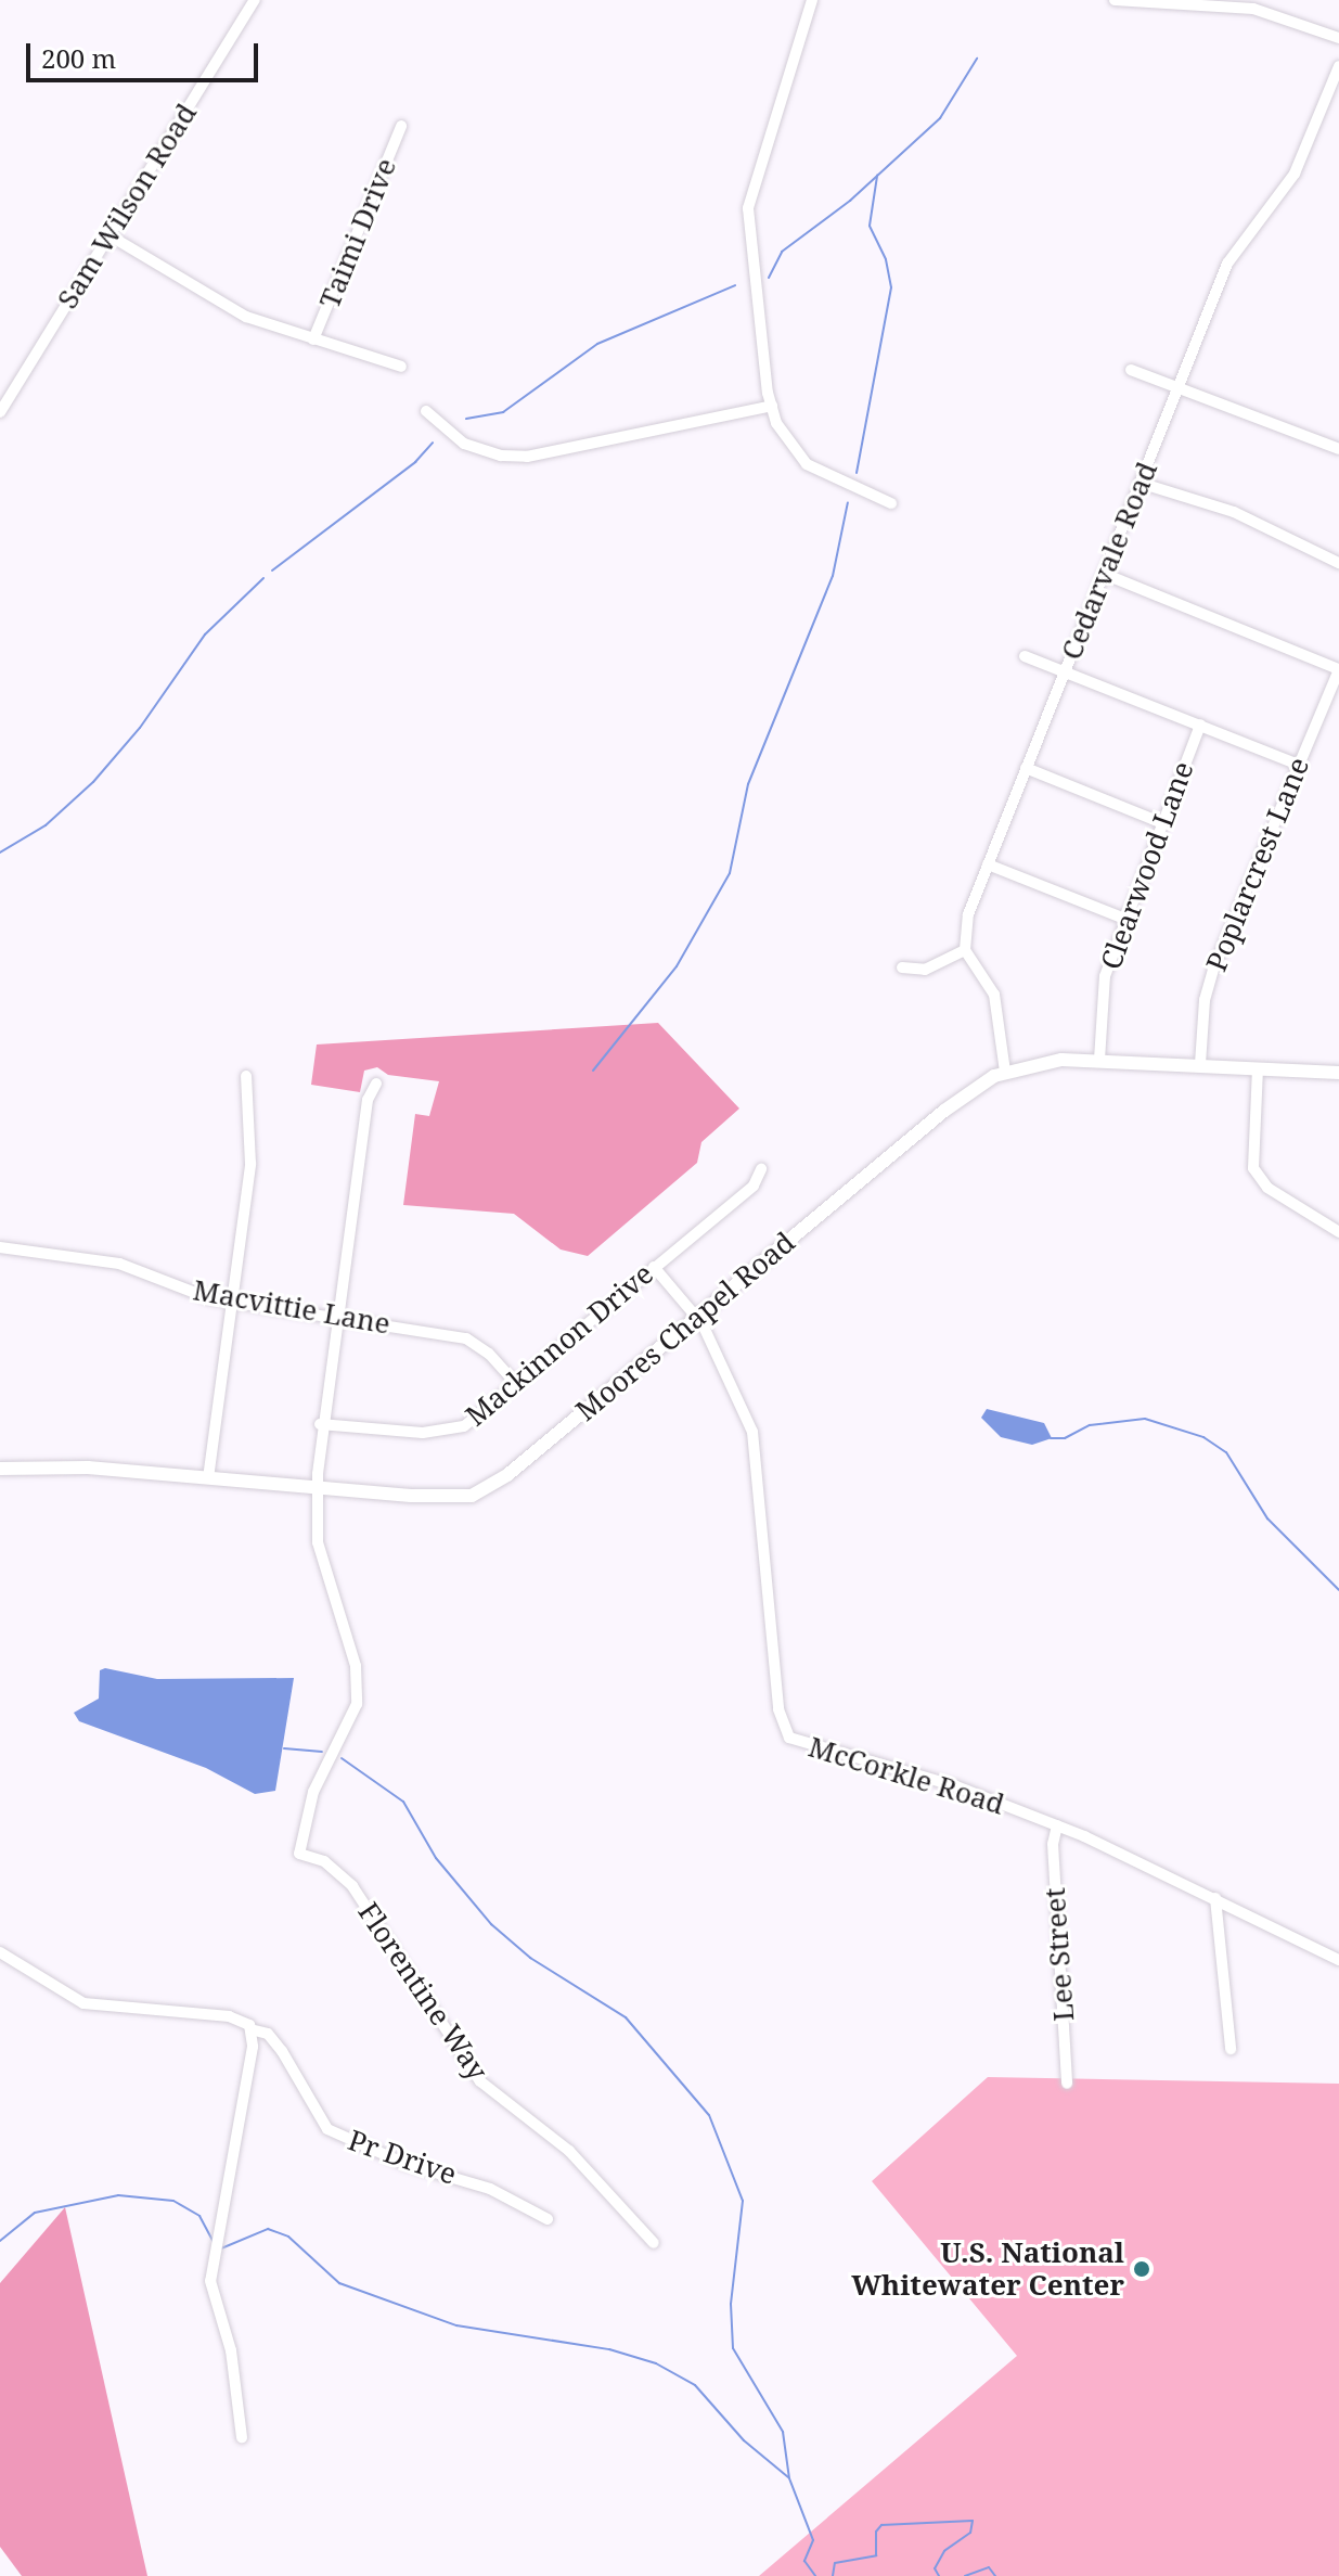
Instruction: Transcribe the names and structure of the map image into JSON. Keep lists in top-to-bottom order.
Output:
{
  "streets": {
    "main road": ["Moores Chapel Road"],
    "street": [
      "Sam Wilson Road",
      "Taimi Drive",
      "Cedarvale Road",
      "Poplarcrest Lane",
      "Clearwood Lane",
      "Macvittie Lane",
      "Mackinnon Drive",
      "McCorkle Road",
      "Lee Street",
      "Florentine Way",
      "Pr Drive"
    ]
  },
  "crossings": [
    ["Poplarcrest Lane", "Moores Chapel Road"],
    ["Clearwood Lane", "Moores Chapel Road"],
    ["Macvittie Lane", "Mackinnon Drive"],
    ["Moores Chapel Road", "McCorkle Road"],
    ["Moores Chapel Road", "Florentine Way"],
    ["Mackinnon Drive", "McCorkle Road"],
    ["McCorkle Road", "Lee Street"]
  ],
  "places": ["U.S. National Whitewater Center"],
  "scale_bar": "200 m"
}
